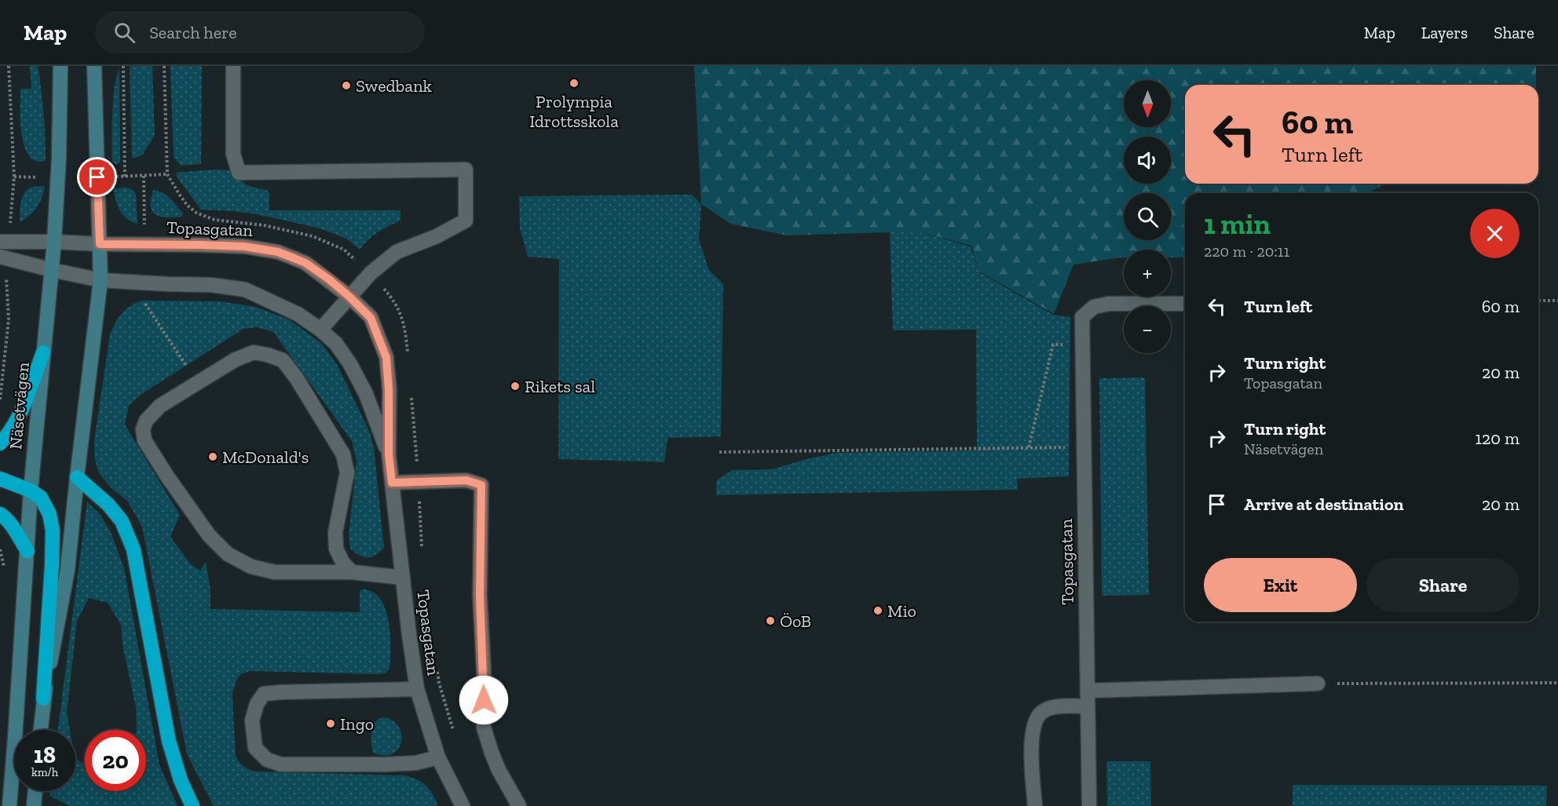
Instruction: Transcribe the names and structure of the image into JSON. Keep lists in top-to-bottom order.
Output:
{
  "streets": {
    "street": ["Topasgatan", "Näsetvägen"]
  },
  "crossings": [
    ["Topasgatan", "Näsetvägen"]
  ],
  "places": [
    "Prolympia Idrottsskola",
    "Swedbank",
    "Rikets sal",
    "McDonald's",
    "Mio",
    "ÖoB",
    "Ingo"
  ],
  "north": "bottom",
  "page": {
    "header": "Map",
    "search": "Search here",
    "nav": ["Map", "Layers", "Share"],
    "map_buttons": ["+", "−"],
    "turn": ["60 m", "Turn left"],
    "heading": ["1 min", "220 m · 20:11"],
    "list": [
      {
        "name": "Turn left",
        "value": "60 m"
      },
      {
        "name": "Turn right",
        "note": "Topasgatan",
        "value": "20 m"
      },
      {
        "name": "Turn right",
        "note": "Näsetvägen",
        "value": "120 m"
      },
      {
        "name": "Arrive at destination",
        "value": "20 m"
      }
    ],
    "buttons": ["Exit", "Share"],
    "speed": "18 km/h",
    "limit": "20"
  }
}
